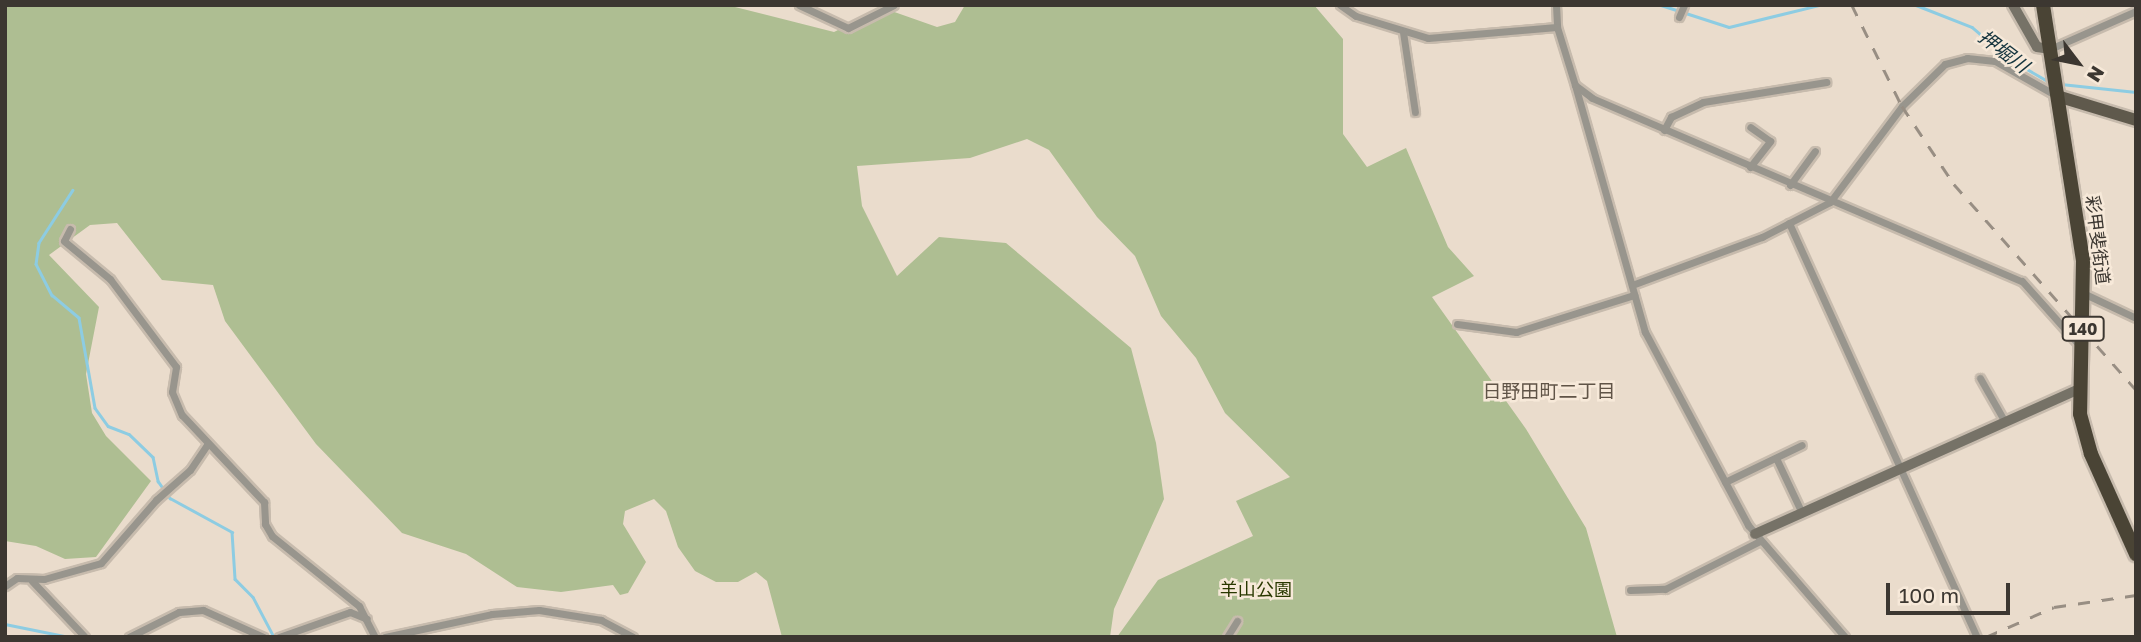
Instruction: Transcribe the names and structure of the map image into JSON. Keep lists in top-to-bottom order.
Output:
{
  "streets": {
    "highway": ["彩甲斐街道", "140"]
  },
  "districts": ["日野田町二丁目"],
  "water": ["押堀川"],
  "parks": ["羊山公園"],
  "scale_bar": "100 m",
  "north": "bottom right"
}
